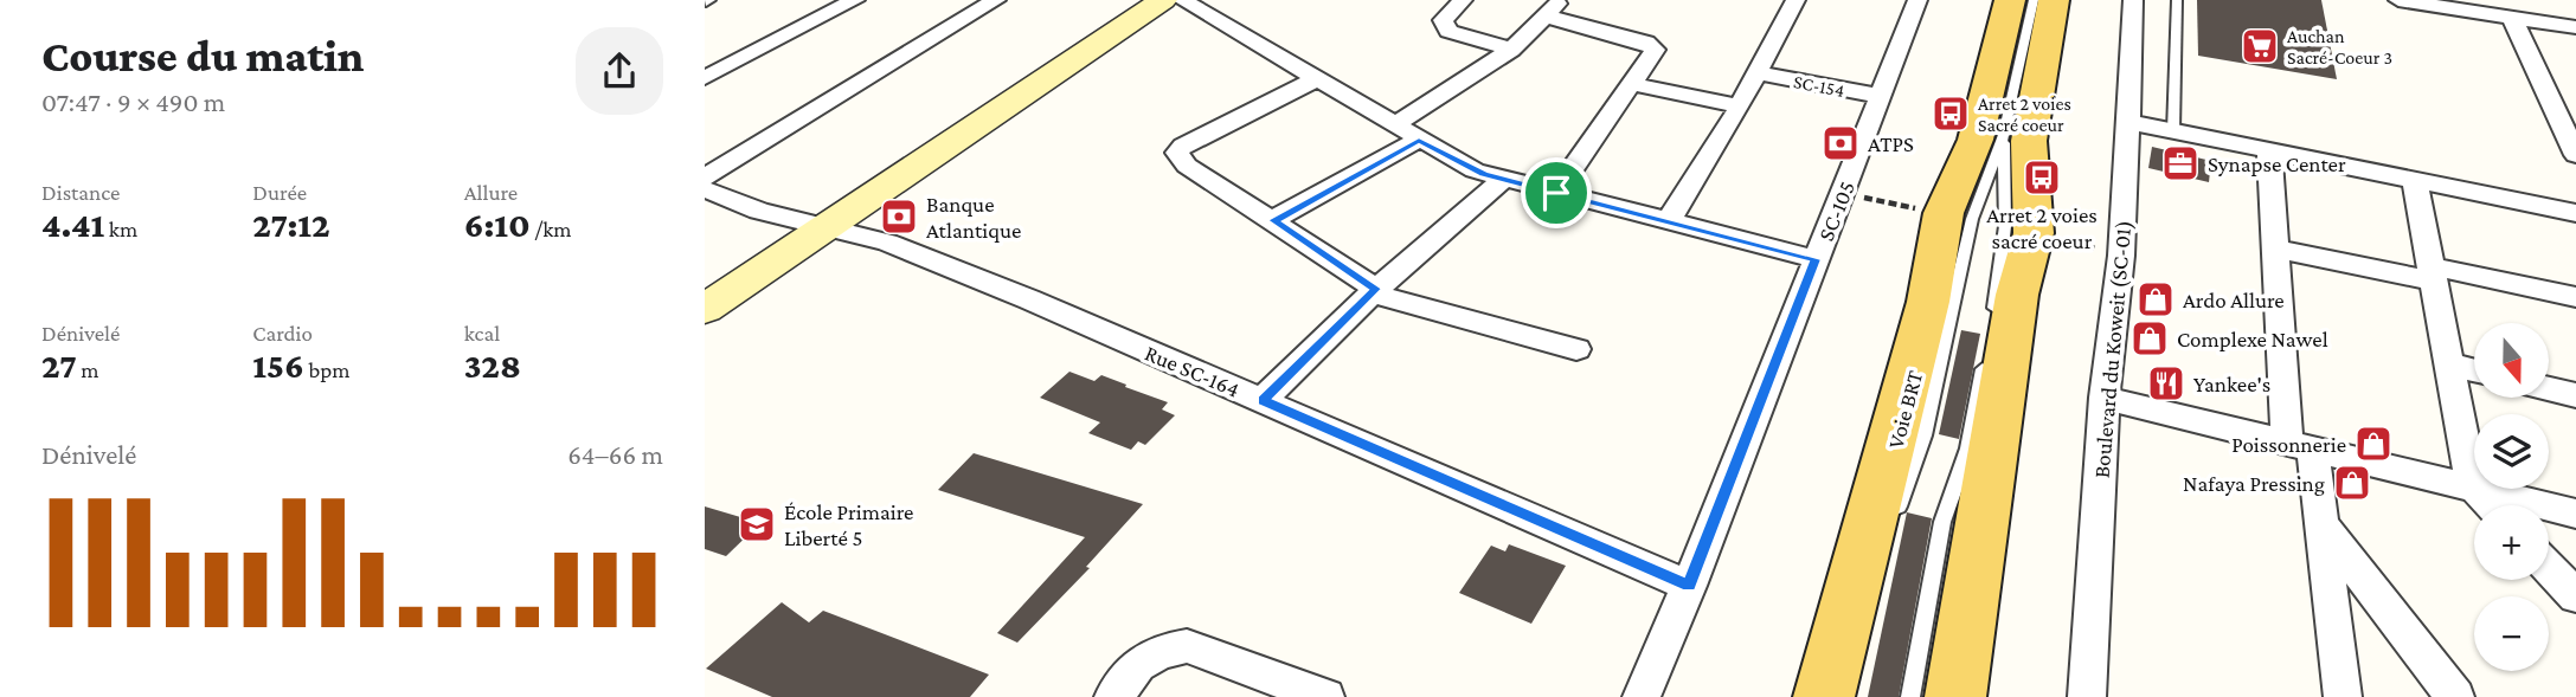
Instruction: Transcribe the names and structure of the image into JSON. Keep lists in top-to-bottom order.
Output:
{
  "streets": {
    "street": [
      "SC-154",
      "SC-105",
      "Boulevard du Koweit (SC-01)",
      "Rue SC-164"
    ],
    "lane": ["Voie BRT"]
  },
  "crossings": [
    ["SC-154", "SC-105"],
    ["SC-105", "Rue SC-164"]
  ],
  "places": {
    "supermarket": ["Auchan Sacré-Coeur 3"],
    "bus stop": ["Arret 2 voies Sacré coeur", "Arret 2 voies sacré coeur"],
    "bank": ["ATPS", "Banque Atlantique"],
    "office": ["Synapse Center"],
    "shop": [
      "Ardo Allure",
      "Complexe Nawel",
      "Poissonnerie",
      "Nafaya Pressing"
    ],
    "restaurant": ["Yankee's"],
    "school or university": ["École Primaire Liberté 5"]
  },
  "north": "bottom",
  "page": {
    "heading": ["Course du matin", "07:47 · 9 × 490 m"],
    "stats": [
      ["Distance", "4.41 km"],
      ["Durée", "27:12"],
      ["Allure", "6:10 /km"],
      ["Dénivelé", "27 m"],
      ["Cardio", "156 bpm"],
      ["kcal", "328"]
    ],
    "map_buttons": ["+", "−"],
    "chart": ["Dénivelé", "64–66 m"]
  }
}
